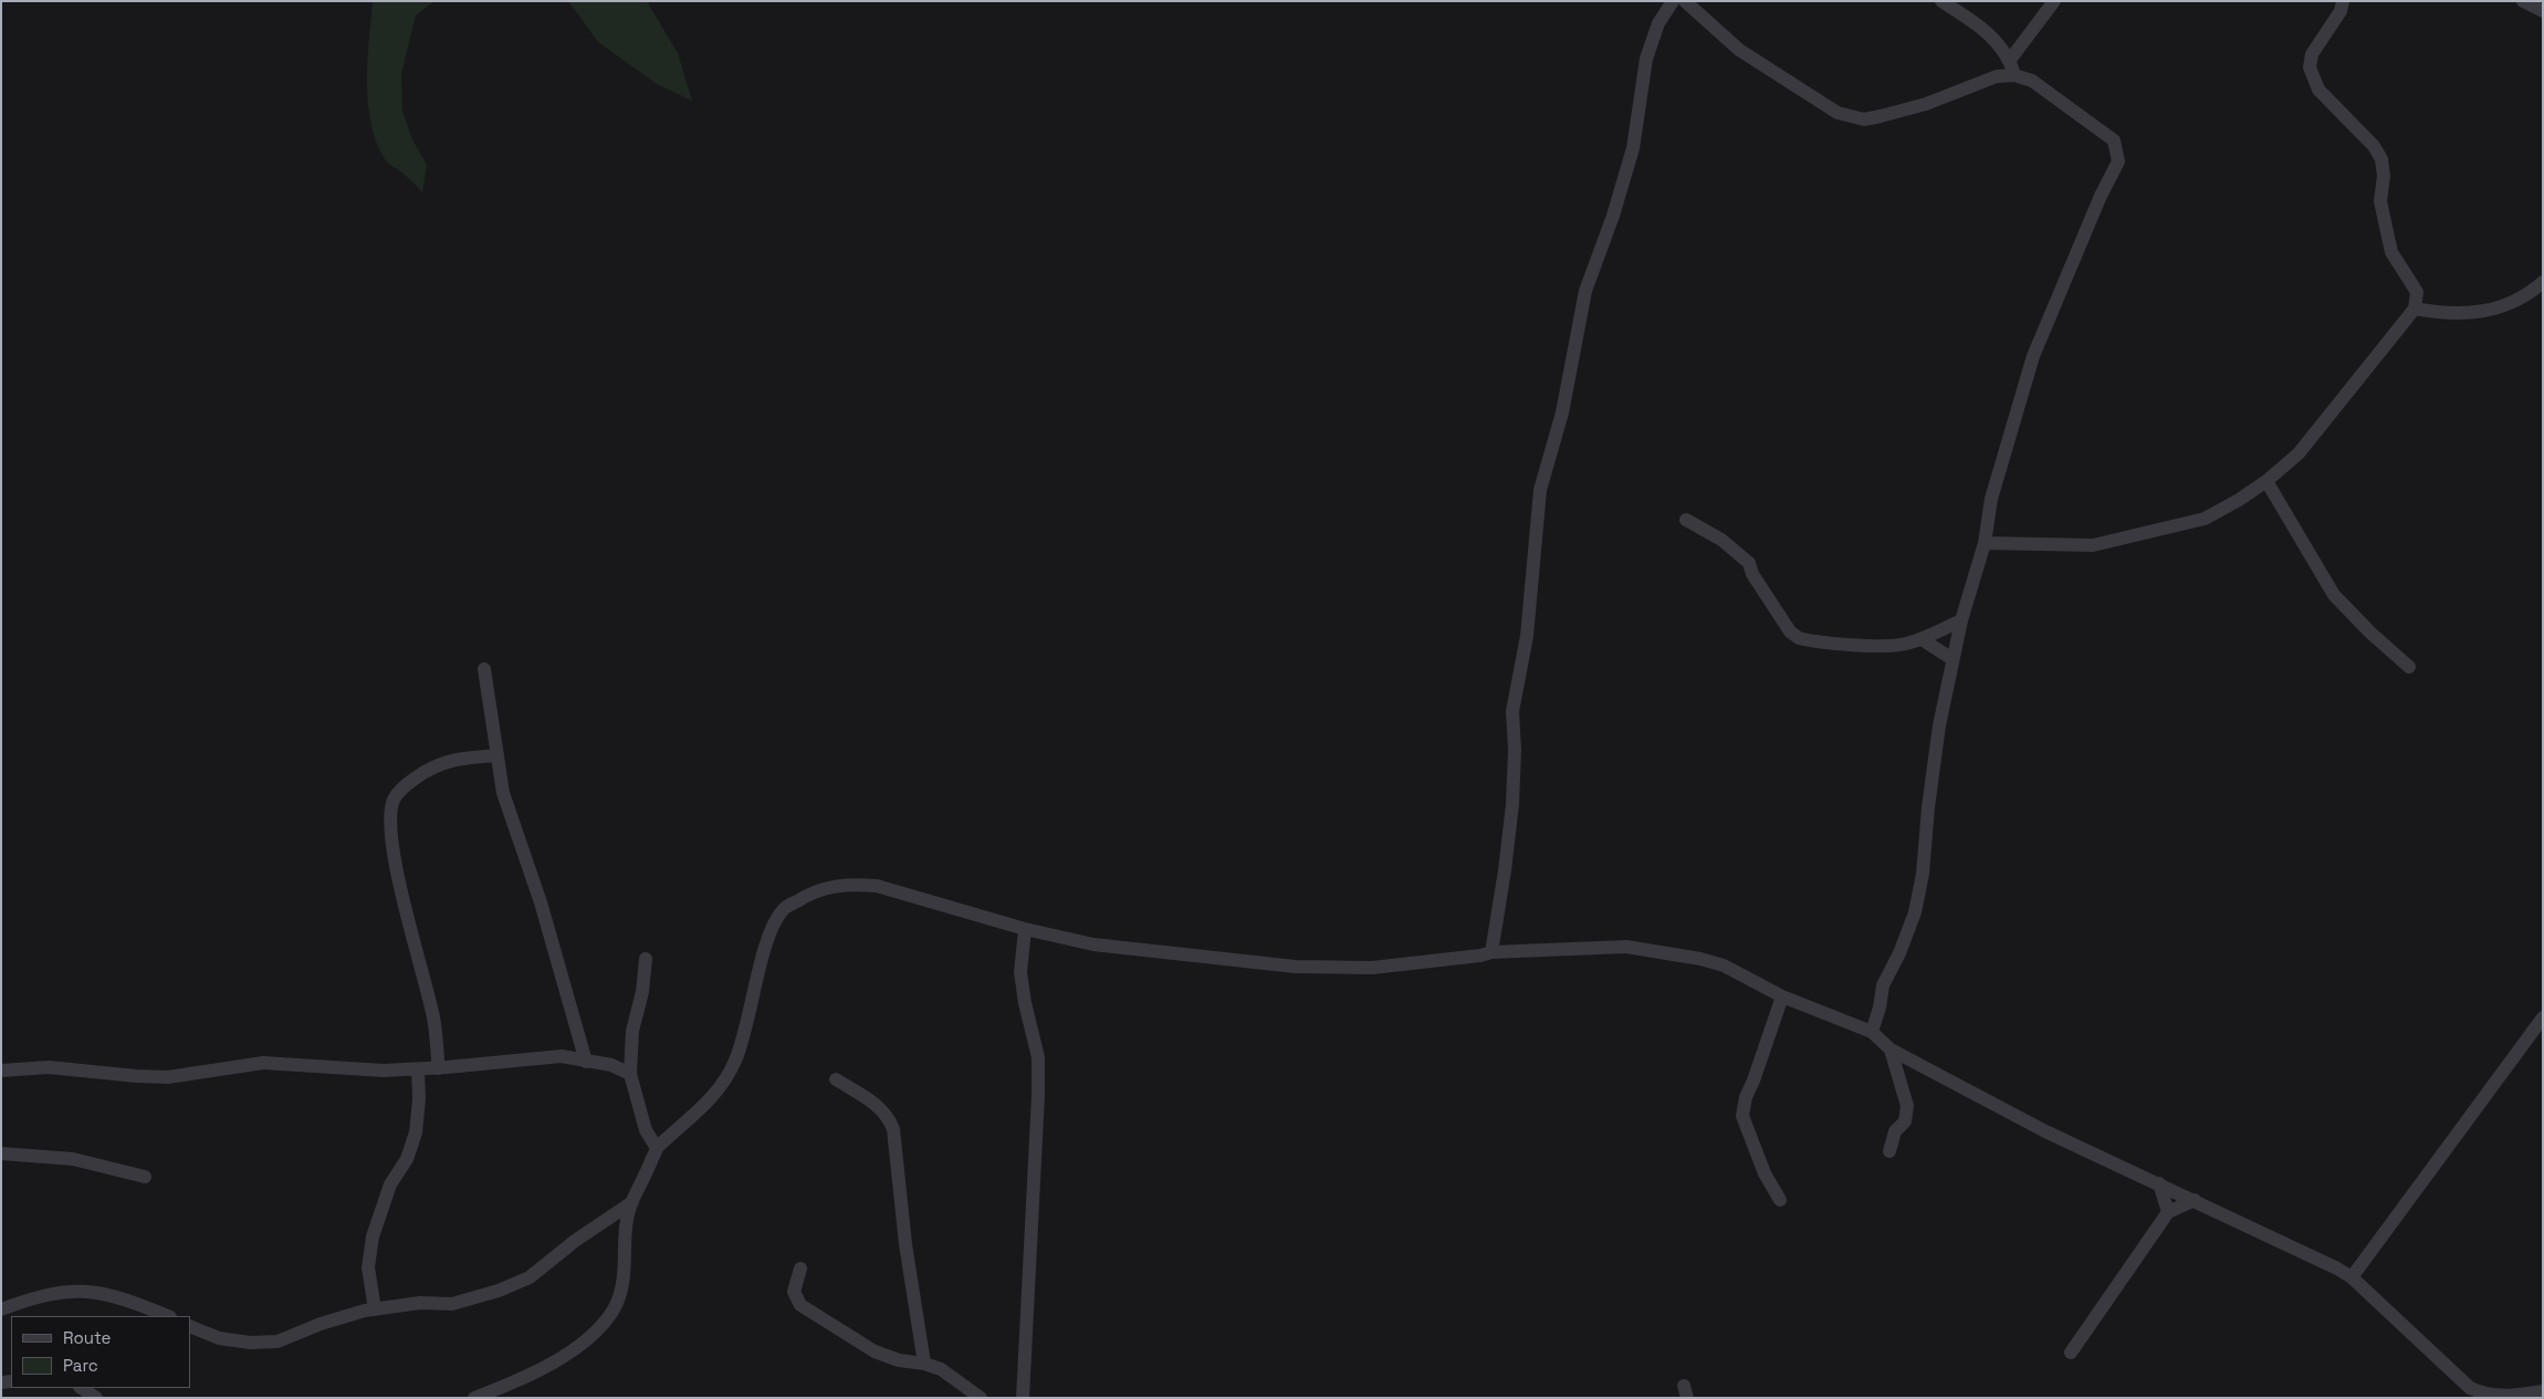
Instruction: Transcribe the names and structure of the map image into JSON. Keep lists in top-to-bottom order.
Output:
{
  "legend": ["Route", "Parc"]
}
